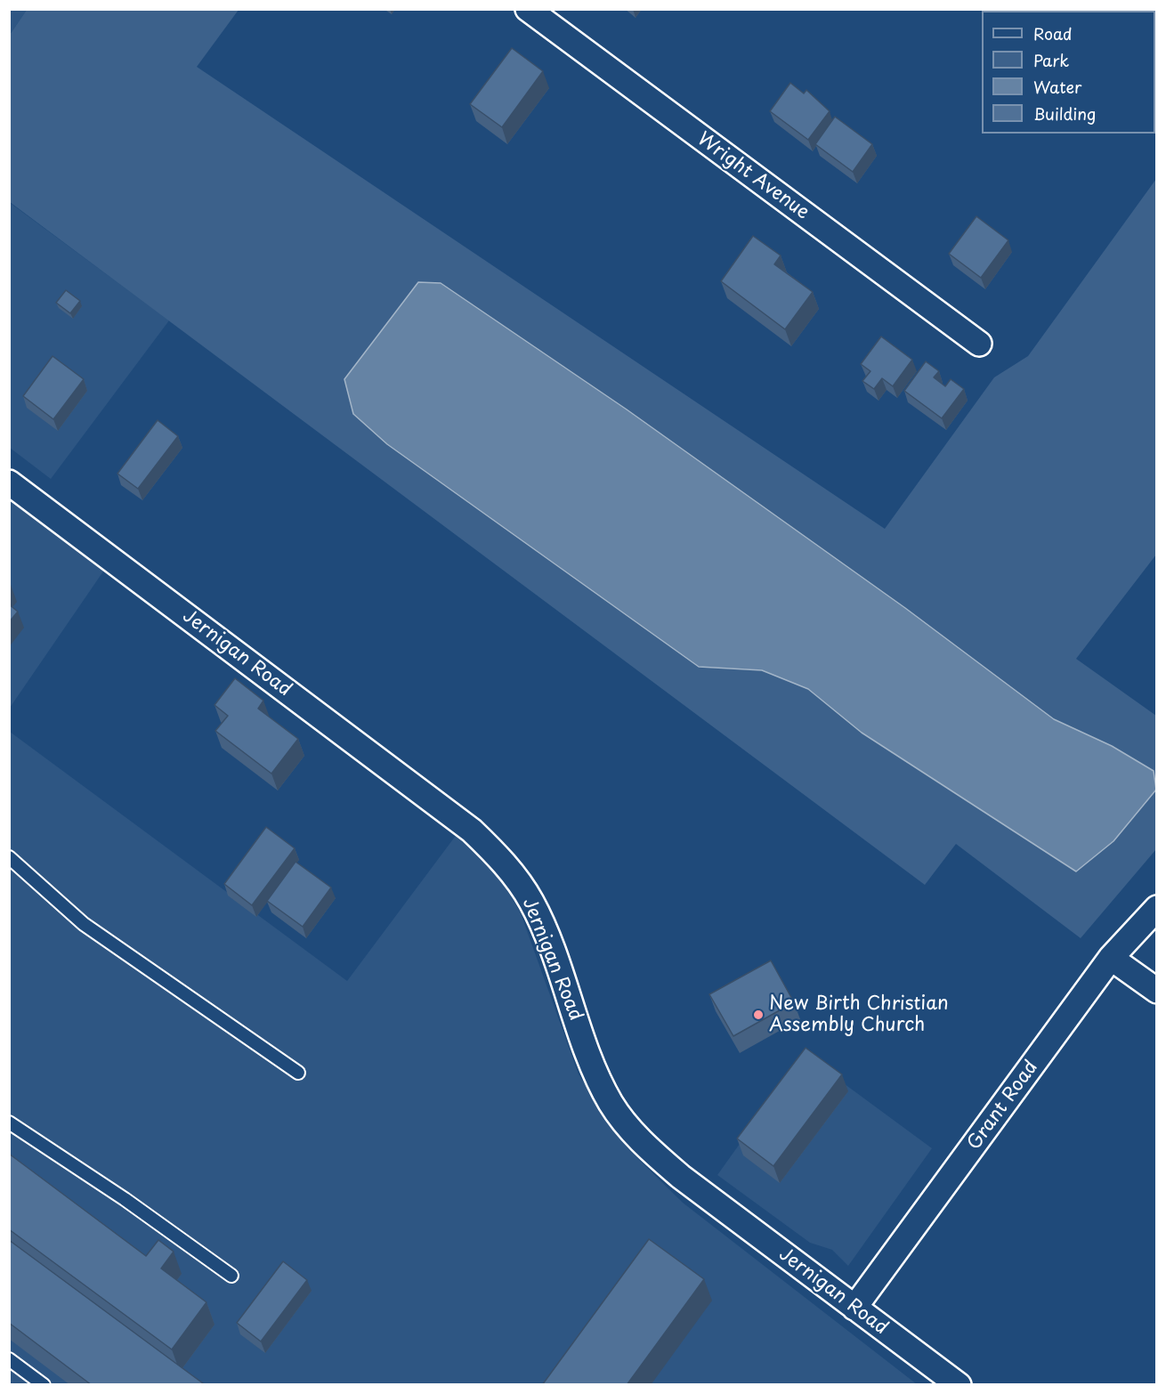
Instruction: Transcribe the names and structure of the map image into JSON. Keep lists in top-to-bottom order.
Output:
{
  "streets": {
    "street": ["Wright Avenue", "Jernigan Road", "Grant Road"]
  },
  "crossings": [
    ["Jernigan Road", "Grant Road"]
  ],
  "places": ["New Birth Christian Assembly Church"],
  "legend": [
    "Road",
    "Park",
    "Water",
    "Building"
  ]
}
